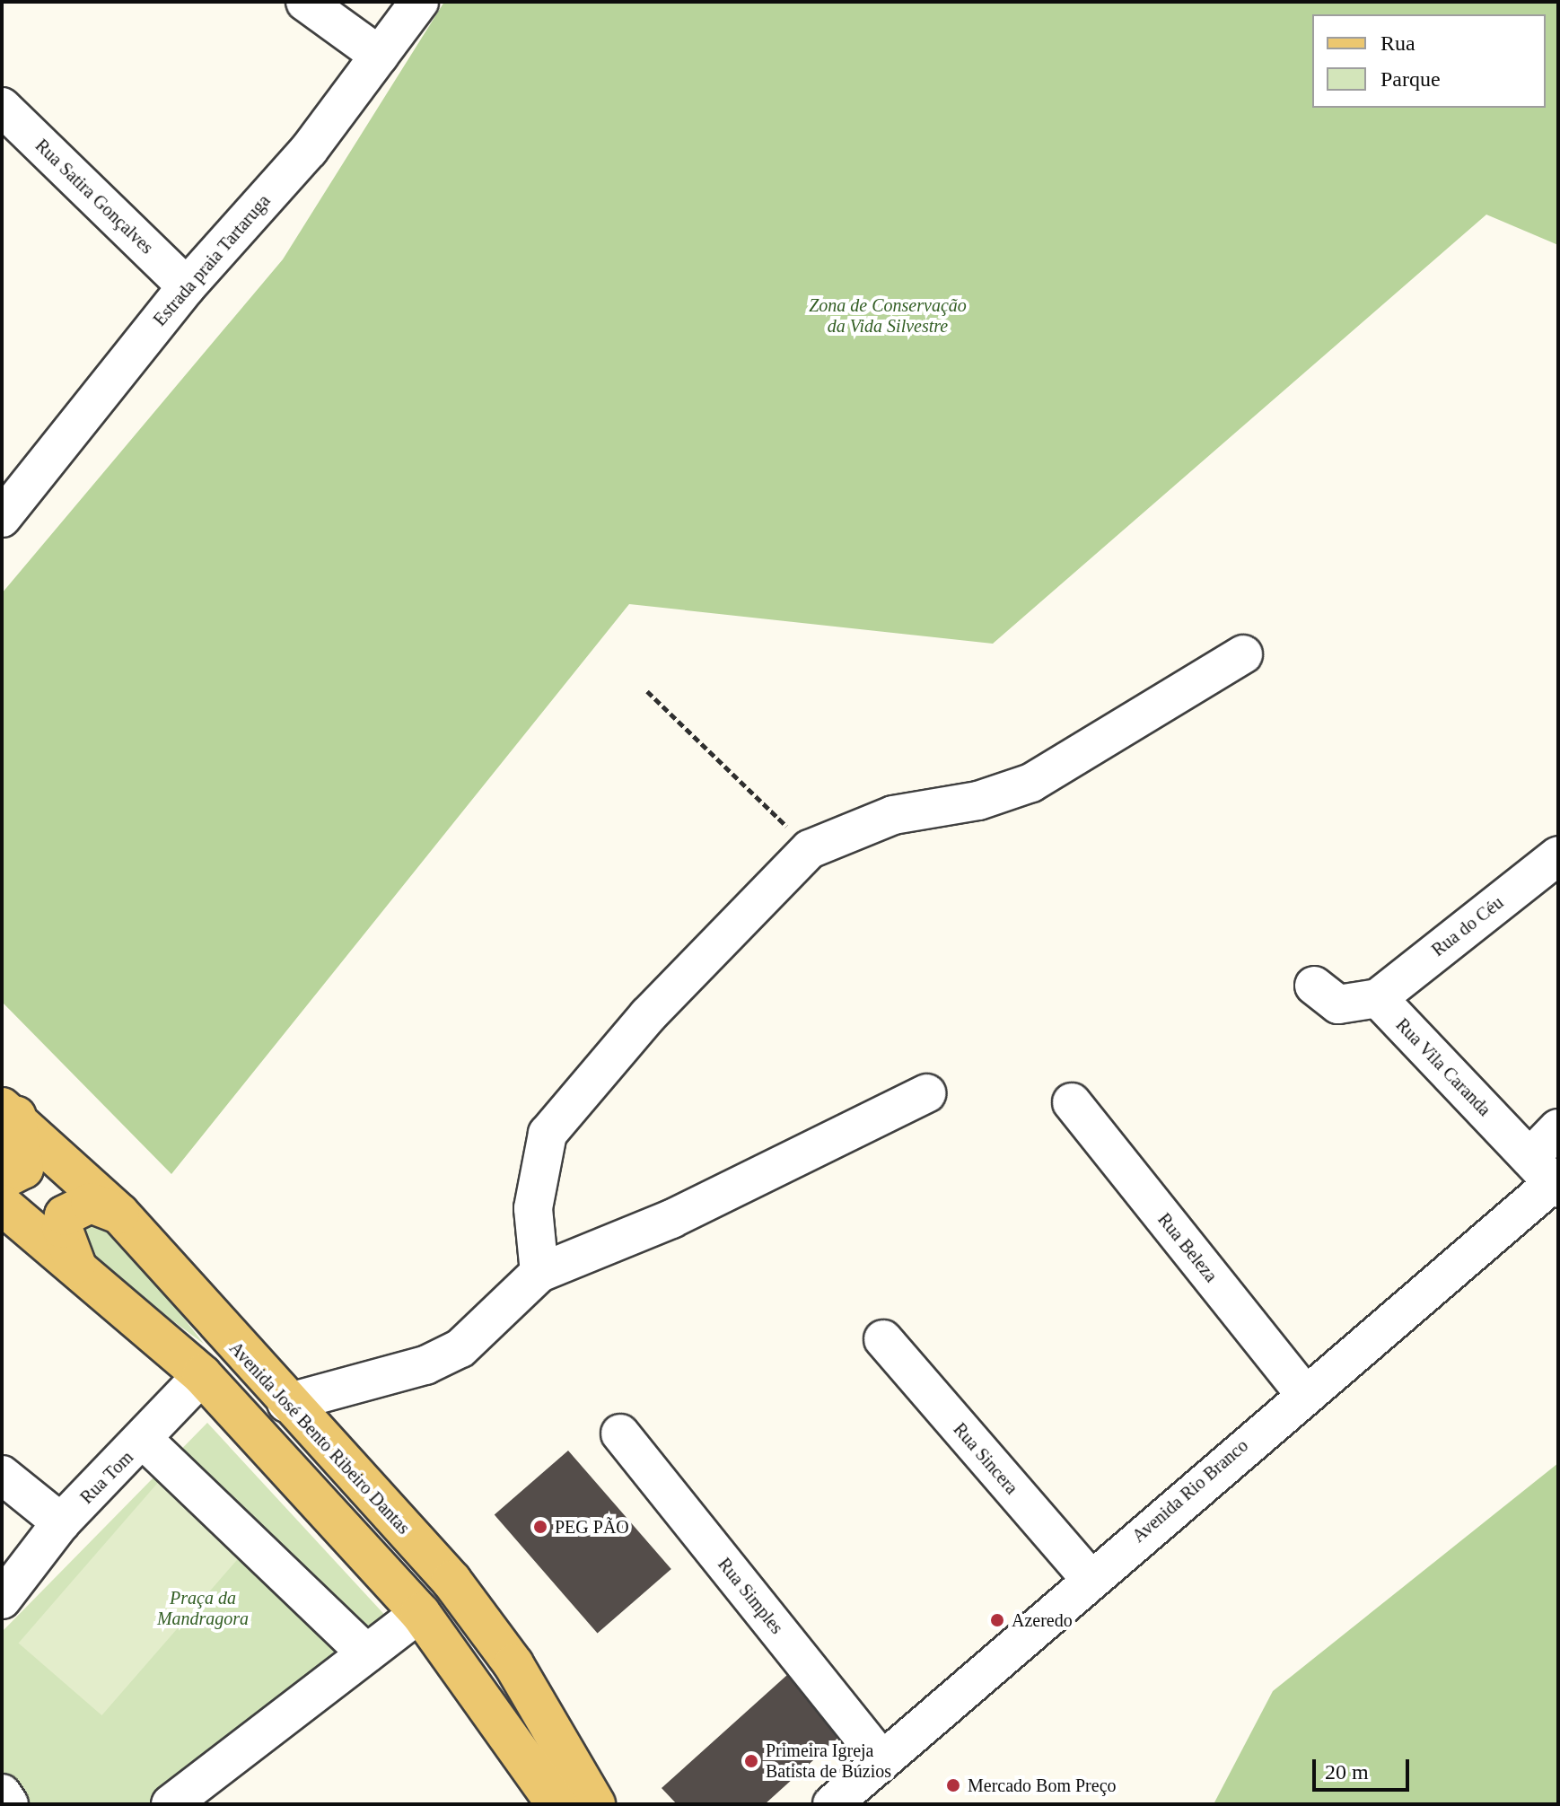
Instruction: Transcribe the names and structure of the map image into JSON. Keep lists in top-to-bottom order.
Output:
{
  "streets": {
    "main road": ["Avenida José Bento Ribeiro Dantas"],
    "street": [
      "Rua Satira Gonçalves",
      "Estrada praia Tartaruga",
      "Rua do Céu",
      "Rua Vila Caranda",
      "Rua Beleza",
      "Rua Sincera",
      "Rua Tom",
      "Avenida Rio Branco",
      "Rua Simples"
    ]
  },
  "crossings": [
    ["Rua Satira Gonçalves", "Estrada praia Tartaruga"],
    ["Rua do Céu", "Rua Vila Caranda"],
    ["Rua Vila Caranda", "Avenida Rio Branco"],
    ["Rua Beleza", "Avenida Rio Branco"],
    ["Rua Sincera", "Avenida Rio Branco"],
    ["Avenida Rio Branco", "Rua Simples"]
  ],
  "parks": ["Zona de Conservação da Vida Silvestre", "Praça da Mandragora"],
  "places": [
    "PEG PÃO",
    "Azeredo",
    "Primeira Igreja Batista de Búzios",
    "Mercado Bom Preço"
  ],
  "legend": ["Rua", "Parque"],
  "scale_bar": "20 m"
}
